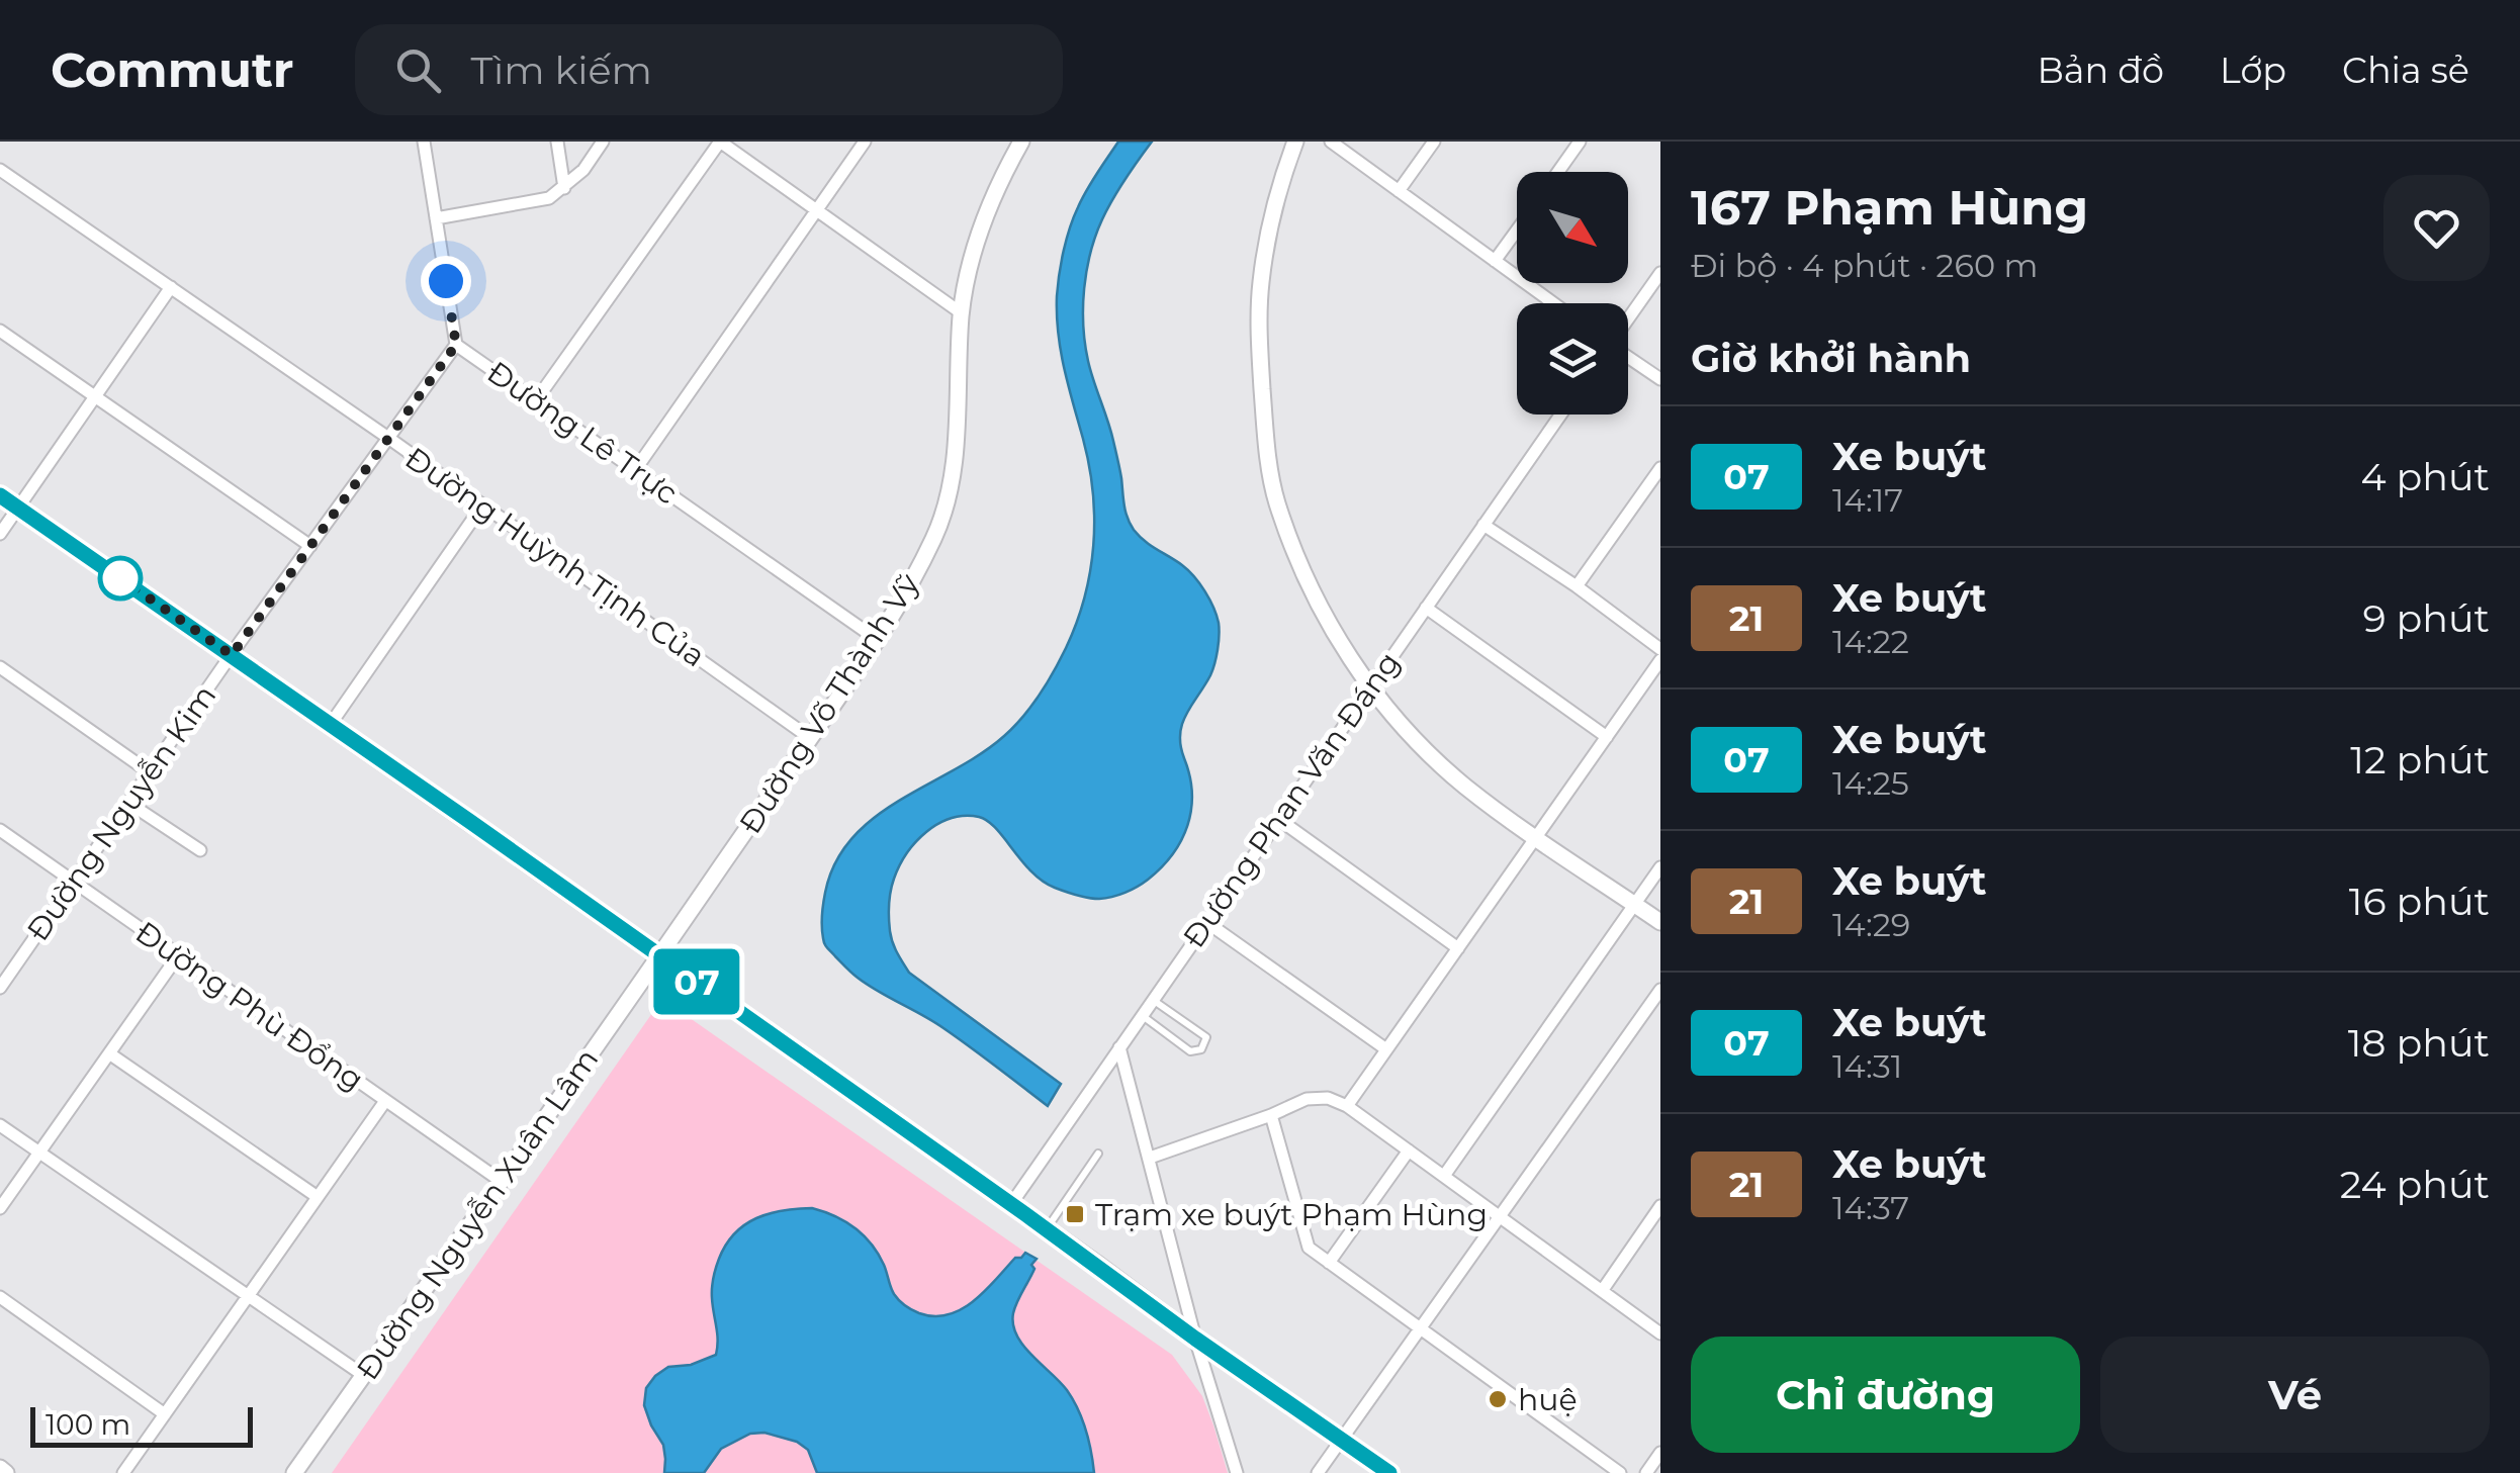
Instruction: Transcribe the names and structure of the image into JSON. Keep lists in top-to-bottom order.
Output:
{
  "streets": {
    "street": [
      "Đường Lê Trực",
      "Đường Huỳnh Tịnh Của",
      "Đường Võ Thành Vỹ",
      "Đường Phan Văn Đáng",
      "Đường Nguyễn Kim",
      "Đường Phù Đổng",
      "Đường Nguyễn Xuân Lâm"
    ]
  },
  "crossings": [
    ["Đường Lê Trực", "Đường Võ Thành Vỹ"],
    ["Đường Lê Trực", "Đường Nguyễn Kim"],
    ["Đường Huỳnh Tịnh Của", "Đường Võ Thành Vỹ"],
    ["Đường Huỳnh Tịnh Của", "Đường Nguyễn Kim"],
    ["Đường Võ Thành Vỹ", "Đường Nguyễn Xuân Lâm"],
    ["Đường Nguyễn Kim", "Đường Phù Đổng"],
    ["Đường Phù Đổng", "Đường Nguyễn Xuân Lâm"]
  ],
  "places": {
    "transit": ["Trạm xe buýt Phạm Hùng"],
    "other": ["huệ"]
  },
  "lines": ["bus line 07"],
  "scale_bar": "100 m",
  "north": "bottom right",
  "page": {
    "header": "Commutr",
    "search": "Tìm kiếm",
    "nav": ["Bản đồ", "Lớp", "Chia sẻ"],
    "on_map": "07",
    "heading": [
      ["167 Phạm Hùng", "Đi bộ · 4 phút · 260 m"],
      "Giờ khởi hành"
    ],
    "list": [
      {
        "mark": "07",
        "name": "Xe buýt",
        "note": "14:17",
        "value": "4 phút"
      },
      {
        "mark": "21",
        "name": "Xe buýt",
        "note": "14:22",
        "value": "9 phút"
      },
      {
        "mark": "07",
        "name": "Xe buýt",
        "note": "14:25",
        "value": "12 phút"
      },
      {
        "mark": "21",
        "name": "Xe buýt",
        "note": "14:29",
        "value": "16 phút"
      },
      {
        "mark": "07",
        "name": "Xe buýt",
        "note": "14:31",
        "value": "18 phút"
      },
      {
        "mark": "21",
        "name": "Xe buýt",
        "note": "14:37",
        "value": "24 phút"
      }
    ],
    "buttons": ["Chỉ đường", "Vé"],
    "scale": "100 m"
  }
}
